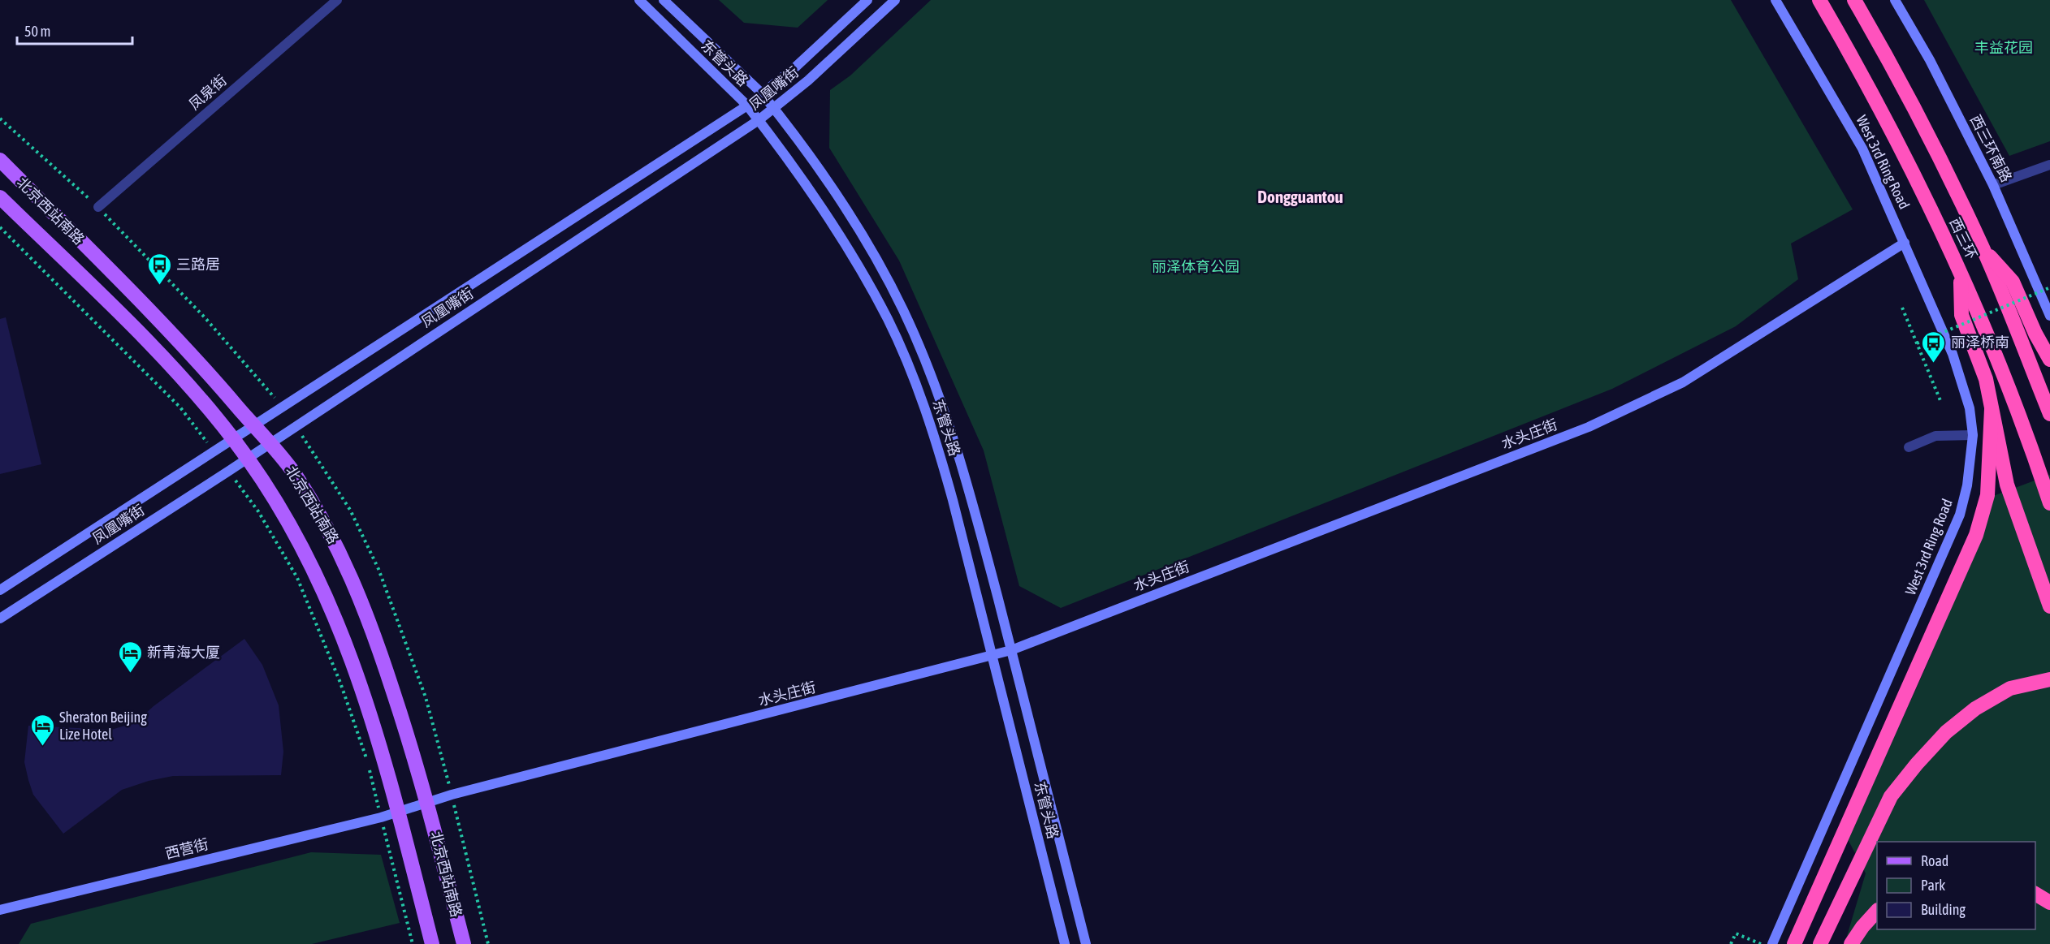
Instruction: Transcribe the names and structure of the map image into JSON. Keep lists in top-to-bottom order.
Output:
{
  "streets": {
    "highway": ["西三环"],
    "main road": ["北京西站南路"],
    "street": [
      "东管头路",
      "凤凰嘴街",
      "凤泉街",
      "西三环南路",
      "West 3rd Ring Road",
      "水头庄街",
      "西营街"
    ]
  },
  "crossings": [
    ["东管头路", "凤凰嘴街"],
    ["东管头路", "水头庄街"],
    ["凤凰嘴街", "北京西站南路"],
    ["West 3rd Ring Road", "水头庄街"],
    ["北京西站南路", "水头庄街"],
    ["水头庄街", "西营街"]
  ],
  "districts": ["Dongguantou"],
  "parks": ["丰益花园", "丽泽体育公园"],
  "places": {
    "bus stop": ["三路居", "丽泽桥南"],
    "hotel": ["新青海大厦", "Sheraton Beijing Lize Hotel"]
  },
  "legend": ["Road", "Park", "Building"],
  "scale_bar": "50 m"
}
